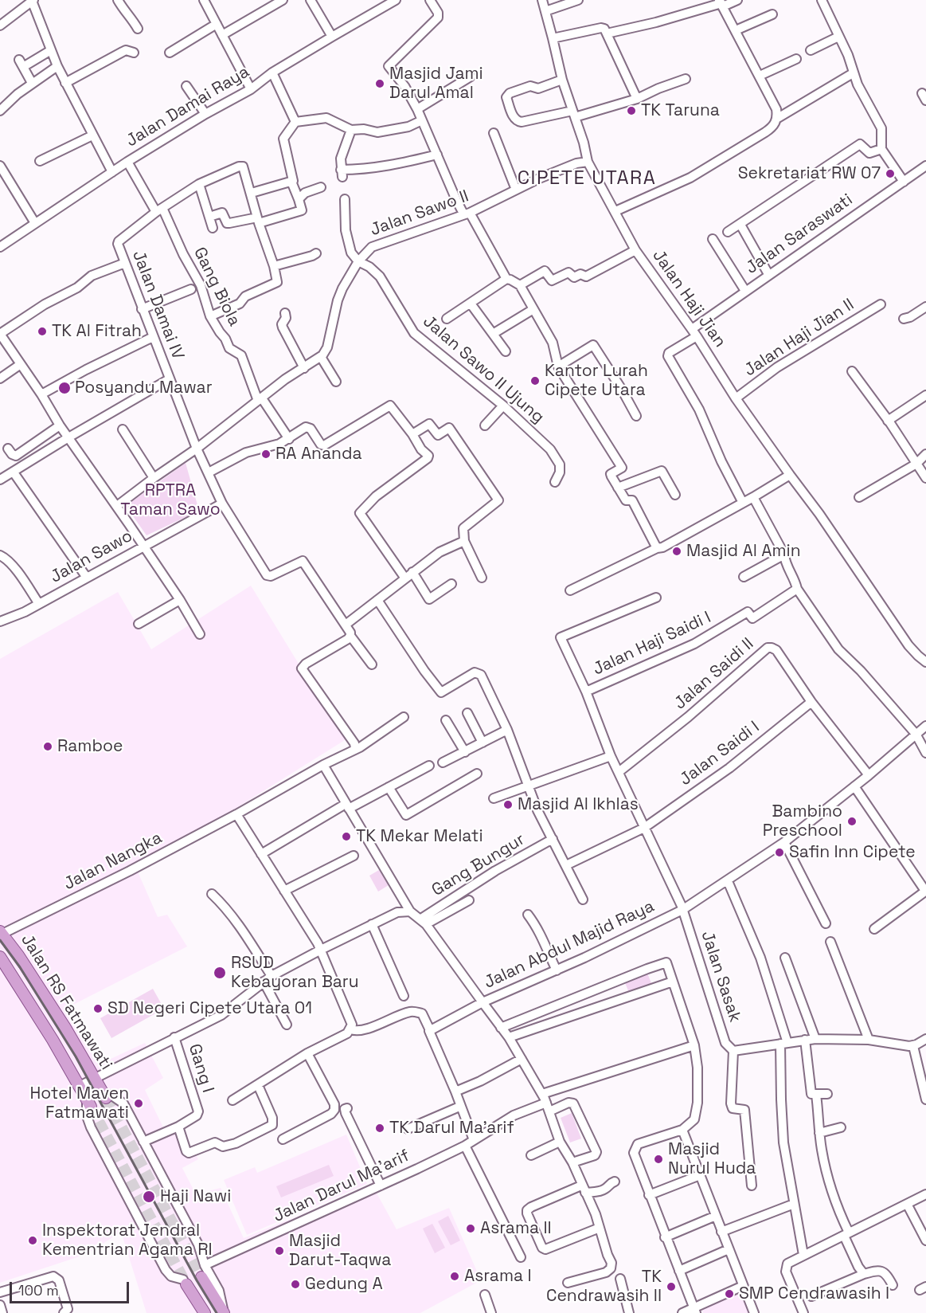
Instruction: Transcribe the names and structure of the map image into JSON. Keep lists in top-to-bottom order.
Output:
{
  "streets": {
    "main road": ["Jalan RS Fatmawati"],
    "street": [
      "Jalan Damai Raya",
      "Jalan Sawo II",
      "Jalan Saraswati",
      "Gang Biola",
      "Jalan Haji Jian",
      "Jalan Damai IV",
      "Jalan Haji Jian II",
      "Jalan Sawo II Ujung",
      "Jalan Sawo",
      "Jalan Haji Saidi I",
      "Jalan Saidi II",
      "Jalan Saidi I",
      "Jalan Nangka",
      "Gang Bungur",
      "Jalan Abdul Majid Raya",
      "Jalan Sasak",
      "Gang I",
      "Jalan Darul Ma'arif"
    ]
  },
  "crossings": [
    ["Jalan Sawo II", "Jalan Sawo II Ujung"],
    ["Jalan Saraswati", "Jalan Haji Jian"],
    ["Gang Biola", "Jalan Damai IV"],
    ["Jalan Haji Jian", "Jalan Haji Jian II"],
    ["Jalan Damai IV", "Jalan Sawo"],
    ["Jalan Haji Saidi I", "Jalan Saidi II"],
    ["Jalan Haji Saidi I", "Jalan Saidi I"],
    ["Jalan Haji Saidi I", "Jalan Abdul Majid Raya"],
    ["Jalan Haji Saidi I", "Jalan Sasak"],
    ["Jalan Saidi II", "Jalan Saidi I"],
    ["Jalan Saidi II", "Jalan Abdul Majid Raya"],
    ["Jalan Nangka", "Jalan RS Fatmawati"],
    ["Gang Bungur", "Jalan Abdul Majid Raya"],
    ["Jalan Abdul Majid Raya", "Jalan Sasak"],
    ["Jalan RS Fatmawati", "Jalan Darul Ma'arif"]
  ],
  "districts": ["CIPETE UTARA"],
  "parks": ["RPTRA Taman Sawo"],
  "places": [
    "Masjid Jami Darul Amal",
    "TK Taruna",
    "Sekretariat RW 07",
    "TK Al Fitrah",
    "Kantor Lurah Cipete Utara",
    "Posyandu Mawar",
    "RA Ananda",
    "Masjid Al Amin",
    "Ramboe",
    "Masjid Al Ikhlas",
    "Bambino Preschool",
    "TK Mekar Melati",
    "Safin Inn Cipete",
    "RSUD Kebayoran Baru",
    "SD Negeri Cipete Utara 01",
    "Hotel Maven Fatmawati",
    "TK Darul Ma'arif",
    "Masjid Nurul Huda",
    "Haji Nawi",
    "Asrama II",
    "Inspektorat Jendral Kementrian Agama RI",
    "Masjid Darut-Taqwa",
    "Asrama I",
    "Gedung A",
    "TK Cendrawasih II",
    "SMP Cendrawasih I"
  ],
  "scale_bar": "100 m"
}
